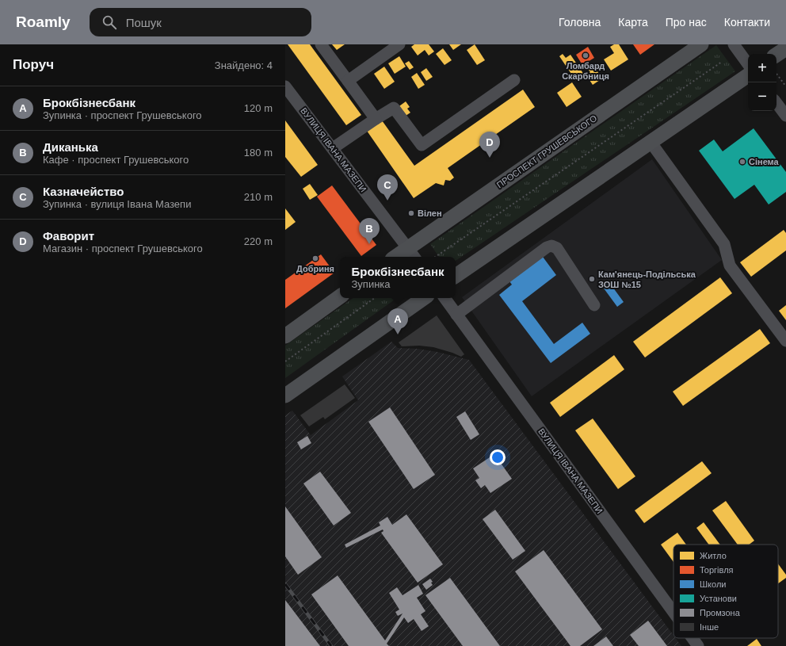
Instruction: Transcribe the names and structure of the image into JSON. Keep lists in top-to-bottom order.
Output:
{
  "streets": {
    "main road": ["ПРОСПЕКТ ГРУШЕВСЬКОГО"],
    "street": ["ВУЛИЦЯ ІВАНА МАЗЕПИ"]
  },
  "crossings": [
    ["ВУЛИЦЯ ІВАНА МАЗЕПИ", "ПРОСПЕКТ ГРУШЕВСЬКОГО"]
  ],
  "places": [
    "Ломбард Скарбниця",
    "Сінема",
    "Вiлен",
    "Добриня",
    "Кам'янець-Подільська ЗОШ №15"
  ],
  "legend": [
    "Житло",
    "Торгівля",
    "Школи",
    "Установи",
    "Промзона",
    "Інше"
  ],
  "page": {
    "header": "Roamly",
    "search": "Пошук",
    "nav": [
      "Головна",
      "Карта",
      "Про нас",
      "Контакти"
    ],
    "heading": ["Поруч", "Знайдено: 4"],
    "map_buttons": ["+", "−"],
    "list": [
      {
        "mark": "A",
        "name": "Брокбізнесбанк",
        "note": "Зупинка · проспект Грушевського",
        "value": "120 m"
      },
      {
        "mark": "B",
        "name": "Диканька",
        "note": "Кафе · проспект Грушевського",
        "value": "180 m"
      },
      {
        "mark": "C",
        "name": "Казначейство",
        "note": "Зупинка · вулиця Івана Мазепи",
        "value": "210 m"
      },
      {
        "mark": "D",
        "name": "Фаворит",
        "note": "Магазин · проспект Грушевського",
        "value": "220 m"
      }
    ],
    "pins": [
      "D",
      "C",
      "B",
      "A"
    ],
    "popup": ["Брокбізнесбанк", "Зупинка"]
  }
}
